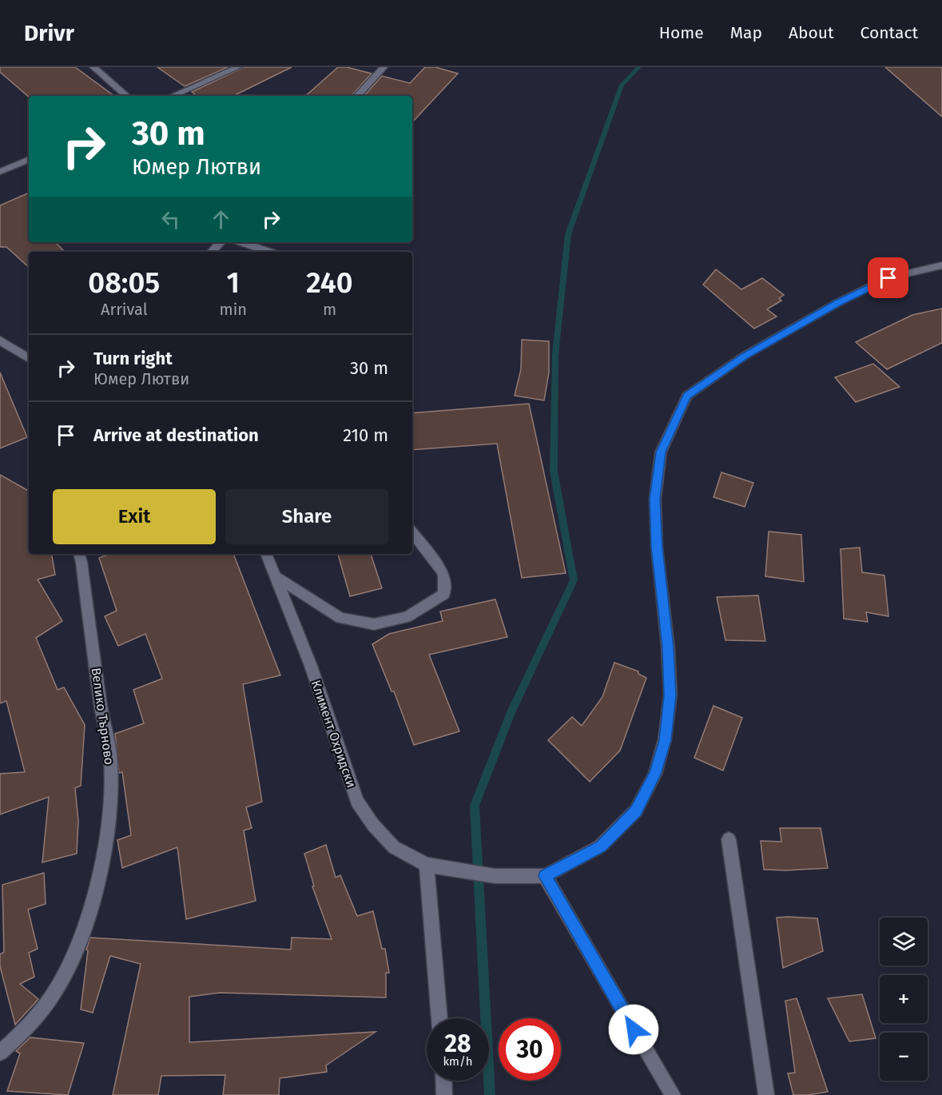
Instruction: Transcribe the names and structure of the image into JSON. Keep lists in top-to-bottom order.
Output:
{
  "streets": {
    "street": ["Велико Търново", "Климент Охридски"]
  },
  "page": {
    "header": "Drivr",
    "nav": [
      "Home",
      "Map",
      "About",
      "Contact"
    ],
    "turn": ["30 m", "Юмер Лютви"],
    "eta": [
      "08:05",
      "Arrival",
      "1",
      "min",
      "240",
      "m"
    ],
    "list": [
      {
        "name": "Turn right",
        "note": "Юмер Лютви",
        "value": "30 m"
      },
      {
        "name": "Arrive at destination",
        "value": "210 m"
      }
    ],
    "buttons": ["Exit", "Share"],
    "map_buttons": ["+", "−"],
    "speed": "28 km/h",
    "limit": "30"
  }
}
